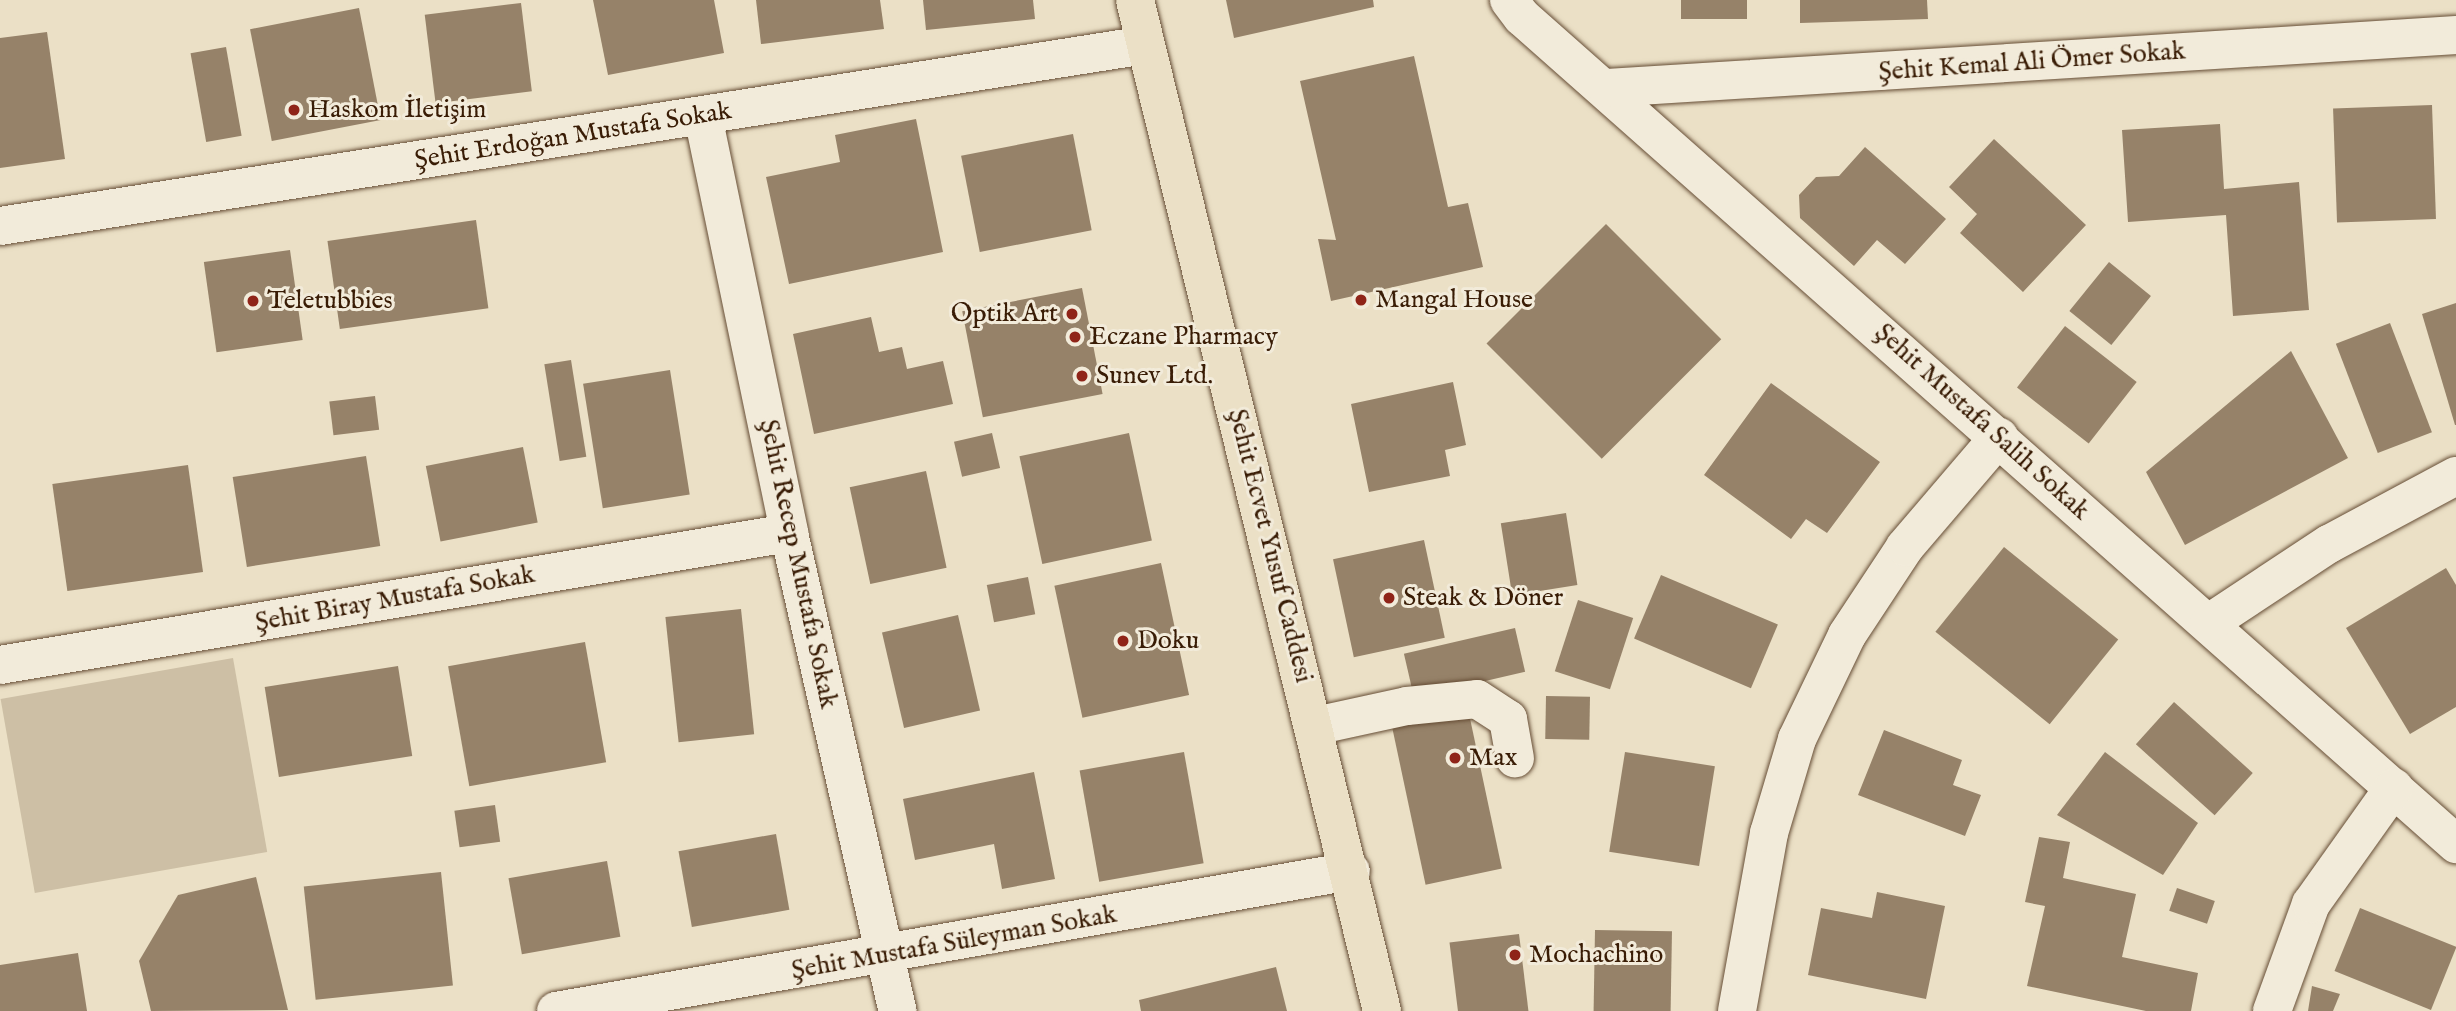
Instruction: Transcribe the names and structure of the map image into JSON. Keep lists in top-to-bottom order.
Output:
{
  "streets": {
    "main road": ["Şehit Ecvet Yusuf Caddesi"],
    "street": [
      "Şehit Kemal Ali Ömer Sokak",
      "Şehit Erdoğan Mustafa Sokak",
      "Şehit Mustafa Salih Sokak",
      "Şehit Recep Mustafa Sokak",
      "Şehit Biray Mustafa Sokak",
      "Şehit Mustafa Süleyman Sokak"
    ]
  },
  "crossings": [
    ["Şehit Kemal Ali Ömer Sokak", "Şehit Mustafa Salih Sokak"],
    ["Şehit Erdoğan Mustafa Sokak", "Şehit Ecvet Yusuf Caddesi"],
    ["Şehit Erdoğan Mustafa Sokak", "Şehit Recep Mustafa Sokak"],
    ["Şehit Ecvet Yusuf Caddesi", "Şehit Mustafa Süleyman Sokak"],
    ["Şehit Recep Mustafa Sokak", "Şehit Biray Mustafa Sokak"],
    ["Şehit Recep Mustafa Sokak", "Şehit Mustafa Süleyman Sokak"]
  ],
  "places": [
    "Haskom İletişim",
    "Mangal House",
    "Teletubbies",
    "Optik Art",
    "Eczane Pharmacy",
    "Sunev Ltd.",
    "Steak & Döner",
    "Doku",
    "Max",
    "Mochachino"
  ]
}
